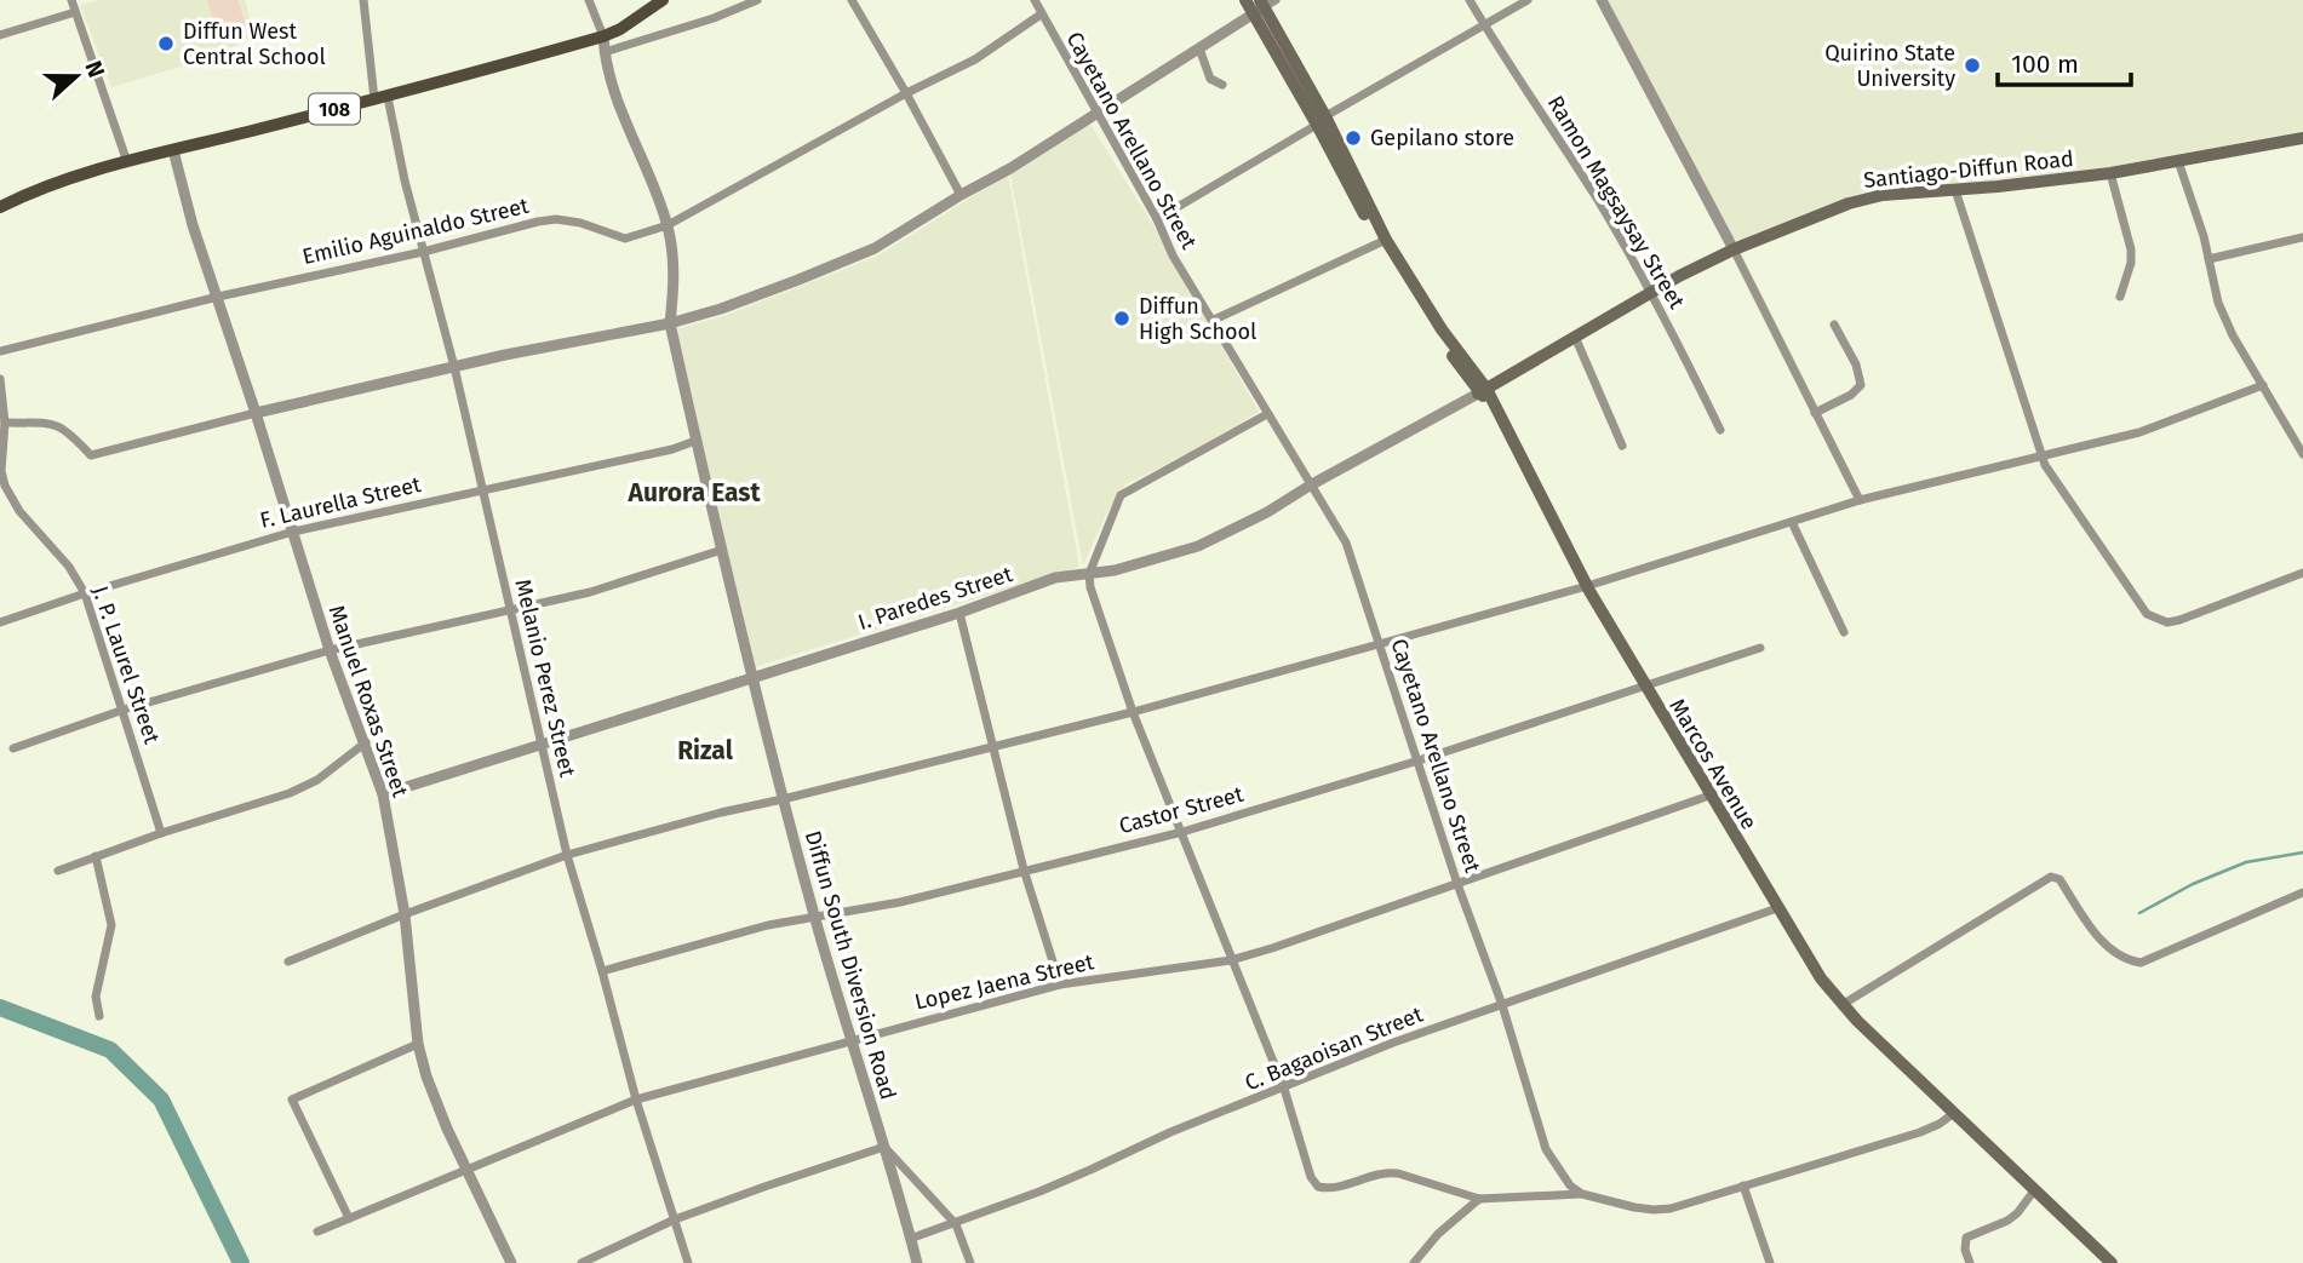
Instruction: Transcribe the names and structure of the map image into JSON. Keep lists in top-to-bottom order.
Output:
{
  "streets": {
    "main road": ["108", "Santiago-Diffun Road", "Marcos Avenue"],
    "street": [
      "Cayetano Arellano Street",
      "Ramon Magsaysay Street",
      "Emilio Aguinaldo Street",
      "F. Laurella Street",
      "I. Paredes Street",
      "J. P. Laurel Street",
      "Melanio Perez Street",
      "Manuel Roxas Street",
      "Castor Street",
      "Diffun South Diversion Road",
      "Lopez Jaena Street",
      "C. Bagaoisan Street"
    ]
  },
  "crossings": [
    ["108", "Melanio Perez Street"],
    ["108", "Manuel Roxas Street"],
    ["108", "Diffun South Diversion Road"],
    ["Cayetano Arellano Street", "Emilio Aguinaldo Street"],
    ["Cayetano Arellano Street", "I. Paredes Street"],
    ["Cayetano Arellano Street", "Castor Street"],
    ["Cayetano Arellano Street", "Lopez Jaena Street"],
    ["Cayetano Arellano Street", "C. Bagaoisan Street"],
    ["Santiago-Diffun Road", "Ramon Magsaysay Street"],
    ["Santiago-Diffun Road", "I. Paredes Street"],
    ["Santiago-Diffun Road", "Marcos Avenue"],
    ["Emilio Aguinaldo Street", "Melanio Perez Street"],
    ["Emilio Aguinaldo Street", "Manuel Roxas Street"],
    ["Emilio Aguinaldo Street", "Diffun South Diversion Road"],
    ["F. Laurella Street", "J. P. Laurel Street"],
    ["F. Laurella Street", "Melanio Perez Street"],
    ["F. Laurella Street", "Manuel Roxas Street"],
    ["F. Laurella Street", "Diffun South Diversion Road"],
    ["I. Paredes Street", "Melanio Perez Street"],
    ["I. Paredes Street", "Manuel Roxas Street"],
    ["I. Paredes Street", "Marcos Avenue"],
    ["I. Paredes Street", "Diffun South Diversion Road"],
    ["Melanio Perez Street", "Castor Street"],
    ["Melanio Perez Street", "Lopez Jaena Street"],
    ["Manuel Roxas Street", "Lopez Jaena Street"],
    ["Marcos Avenue", "Castor Street"],
    ["Marcos Avenue", "Lopez Jaena Street"],
    ["Marcos Avenue", "C. Bagaoisan Street"],
    ["Castor Street", "Diffun South Diversion Road"],
    ["Diffun South Diversion Road", "Lopez Jaena Street"],
    ["Diffun South Diversion Road", "C. Bagaoisan Street"]
  ],
  "districts": ["Aurora East", "Rizal"],
  "places": [
    "Diffun West Central School",
    "Quirino State University",
    "Gepilano store",
    "Diffun High School"
  ],
  "scale_bar": "100 m",
  "north": "right"
}
